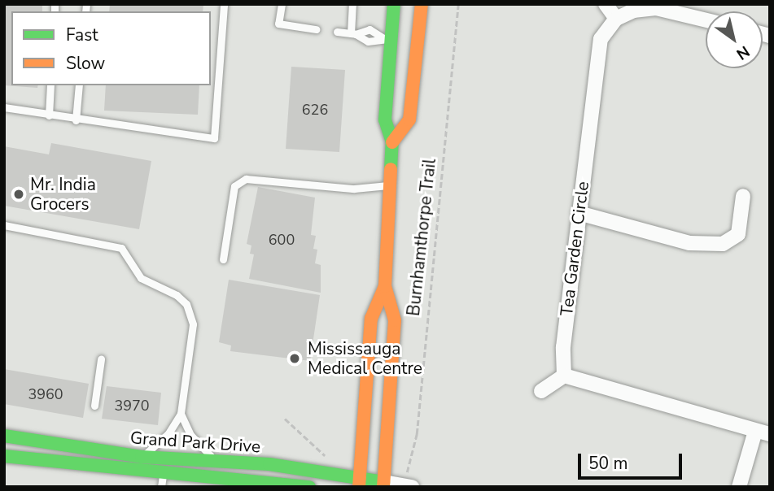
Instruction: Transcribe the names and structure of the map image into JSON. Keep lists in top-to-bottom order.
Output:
{
  "streets": {
    "main road": ["Grand Park Drive"],
    "street": ["Tea Garden Circle"],
    "path": ["Burnhamthorpe Trail"]
  },
  "places": ["Mr. India Grocers", "Mississauga Medical Centre"],
  "house_numbers": [
    "626",
    "600",
    "3960",
    "3970"
  ],
  "legend": ["Fast", "Slow"],
  "scale_bar": "50 m",
  "north": "bottom right"
}
